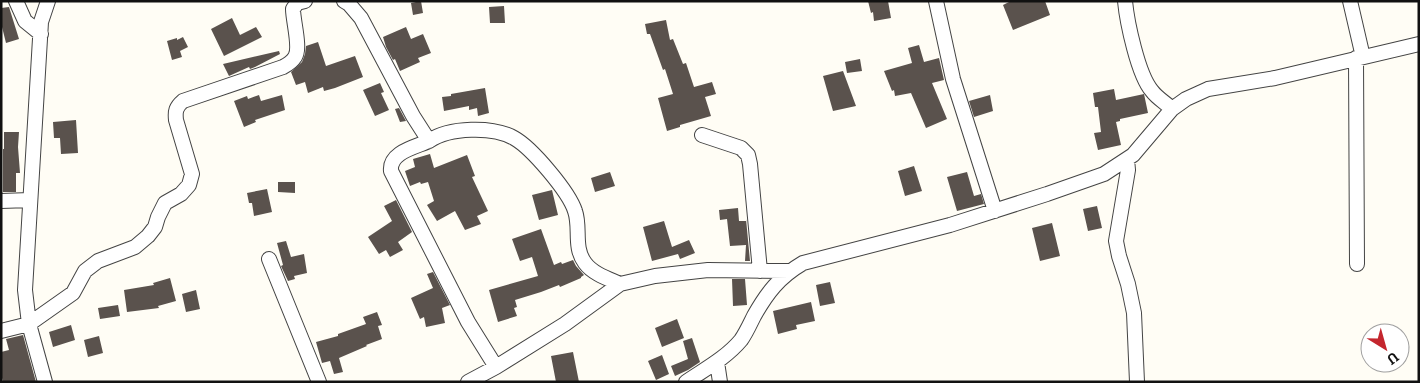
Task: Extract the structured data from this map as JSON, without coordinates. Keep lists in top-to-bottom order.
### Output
{
  "north": "bottom right"
}
